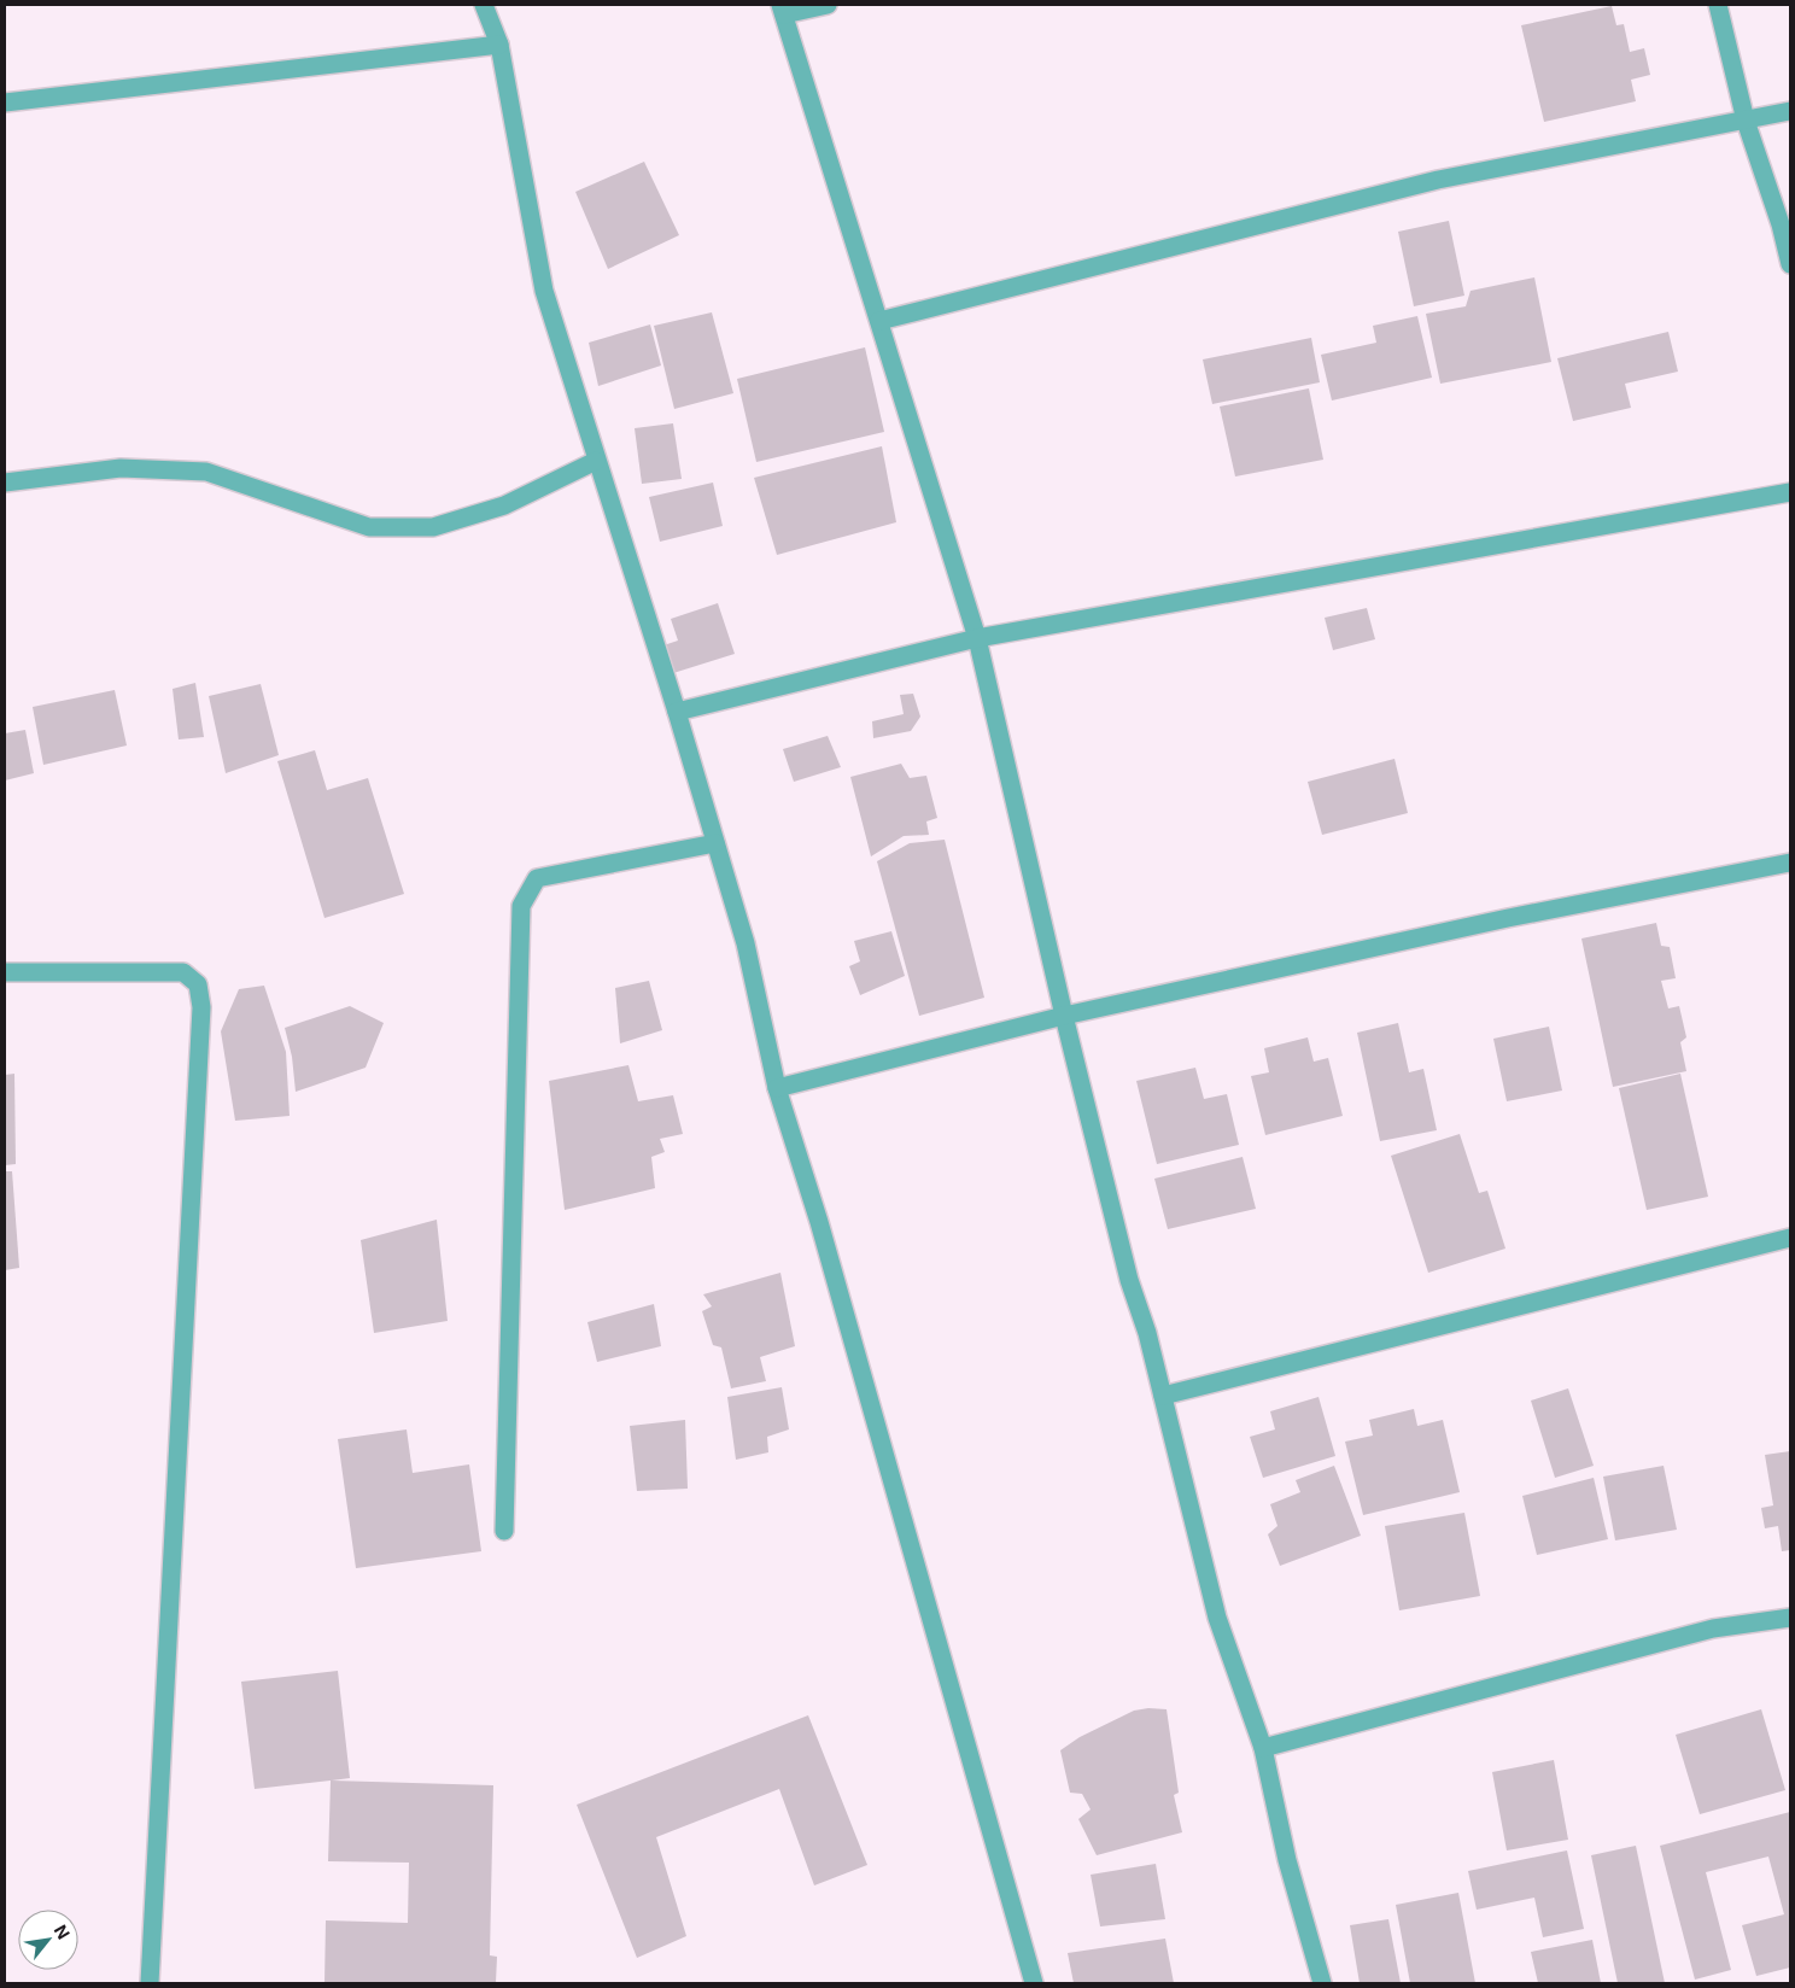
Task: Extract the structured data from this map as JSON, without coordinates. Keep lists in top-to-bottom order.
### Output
{
  "north": "top right"
}
